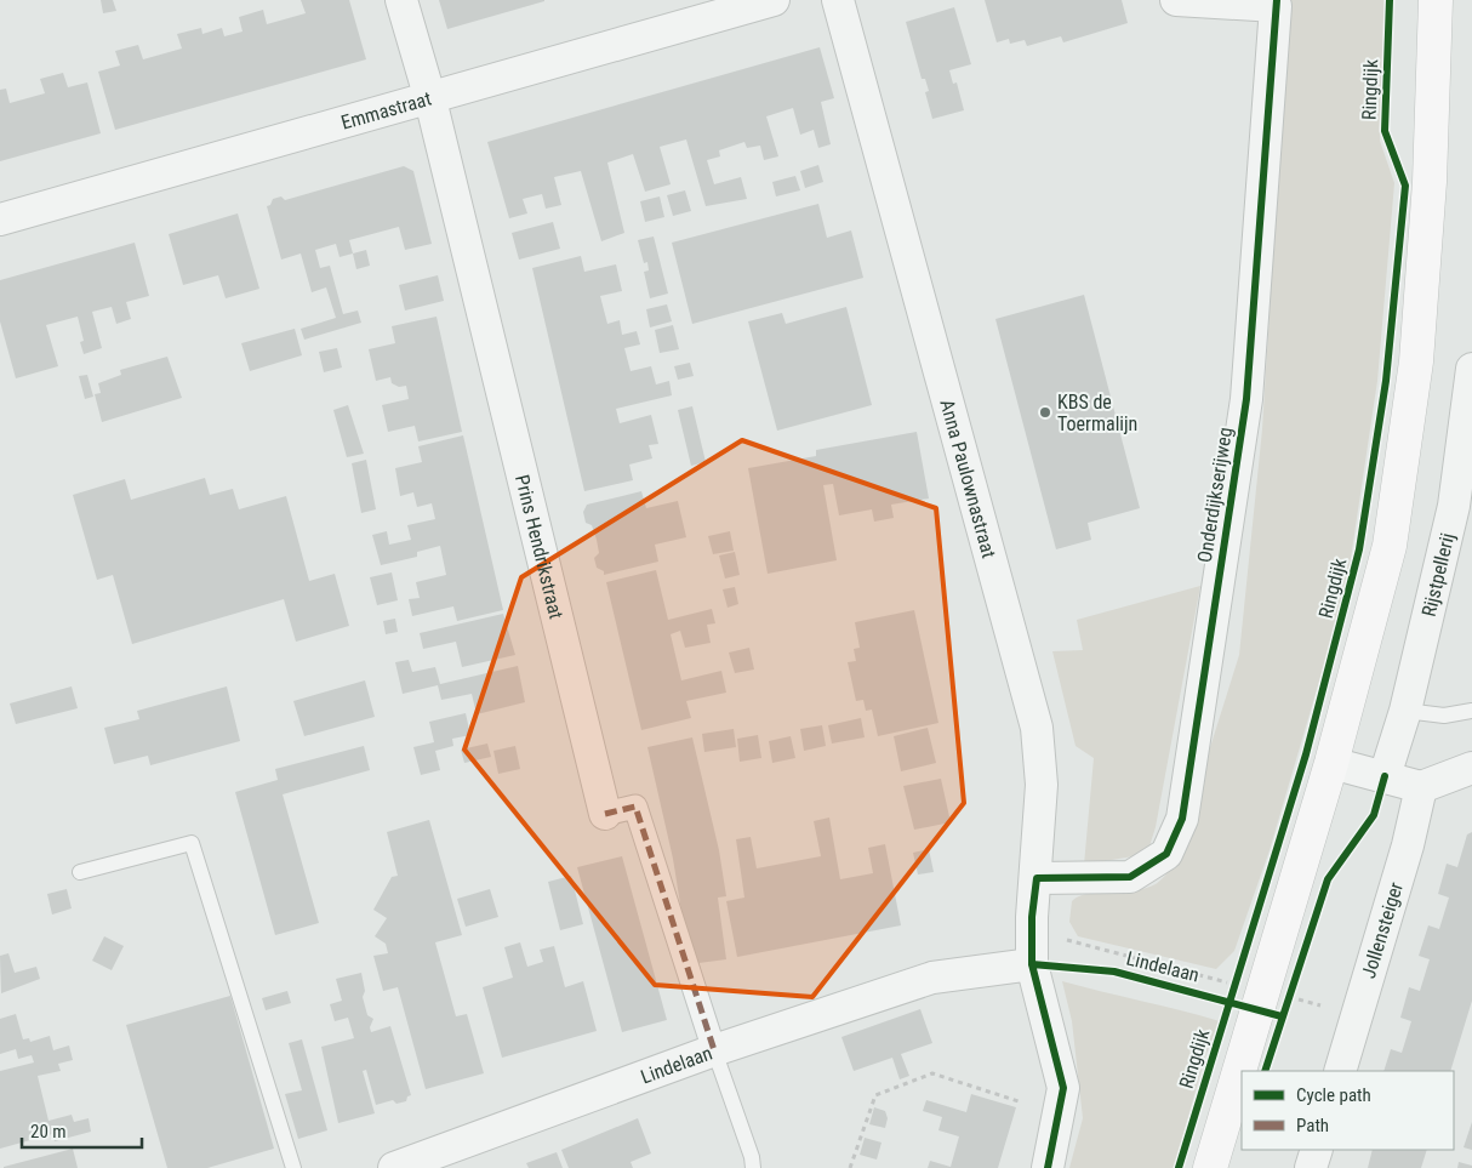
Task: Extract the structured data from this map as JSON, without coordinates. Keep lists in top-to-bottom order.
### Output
{
  "streets": {
    "street": [
      "Emmastraat",
      "Anna Paulownastraat",
      "Onderdijkserijweg",
      "Prins Hendrikstraat",
      "Rijstpellerij",
      "Jollensteiger",
      "Lindelaan"
    ],
    "cycle path": ["Ringdijk"]
  },
  "crossings": [
    ["Emmastraat", "Prins Hendrikstraat"],
    ["Anna Paulownastraat", "Onderdijkserijweg"],
    ["Anna Paulownastraat", "Lindelaan"],
    ["Prins Hendrikstraat", "Lindelaan"]
  ],
  "places": ["KBS de Toermalijn"],
  "legend": ["Cycle path", "Path"],
  "scale_bar": "20 m"
}
